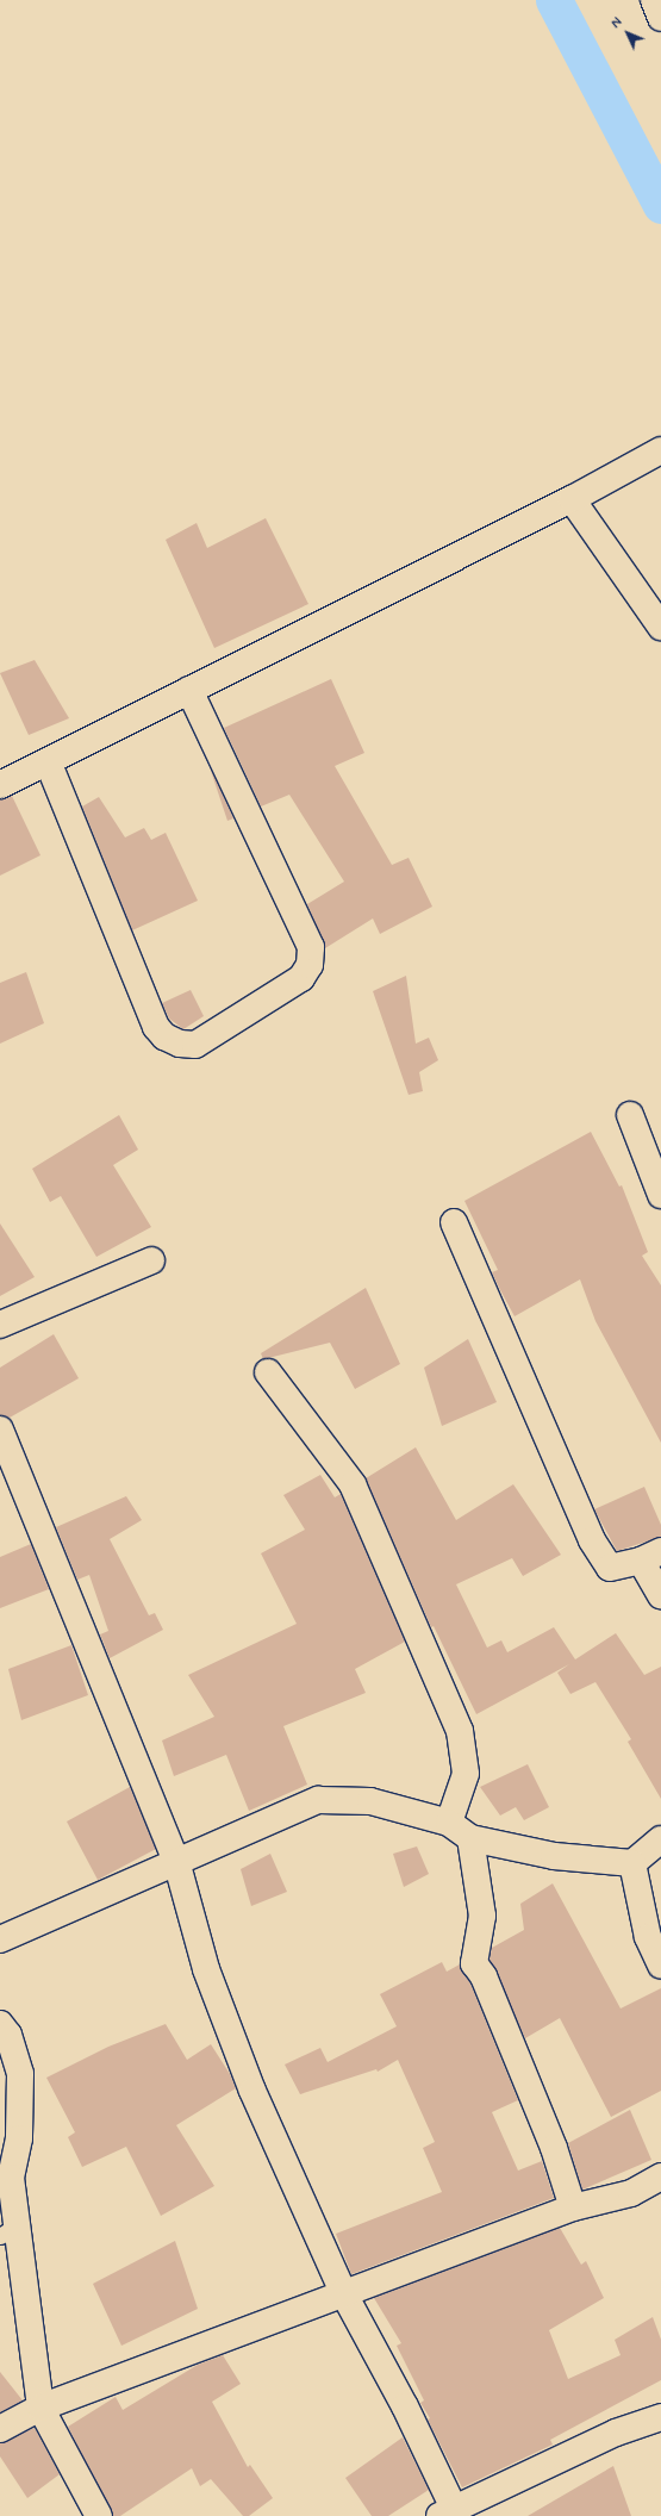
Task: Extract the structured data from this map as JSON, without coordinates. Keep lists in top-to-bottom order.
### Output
{
  "north": "top left"
}
